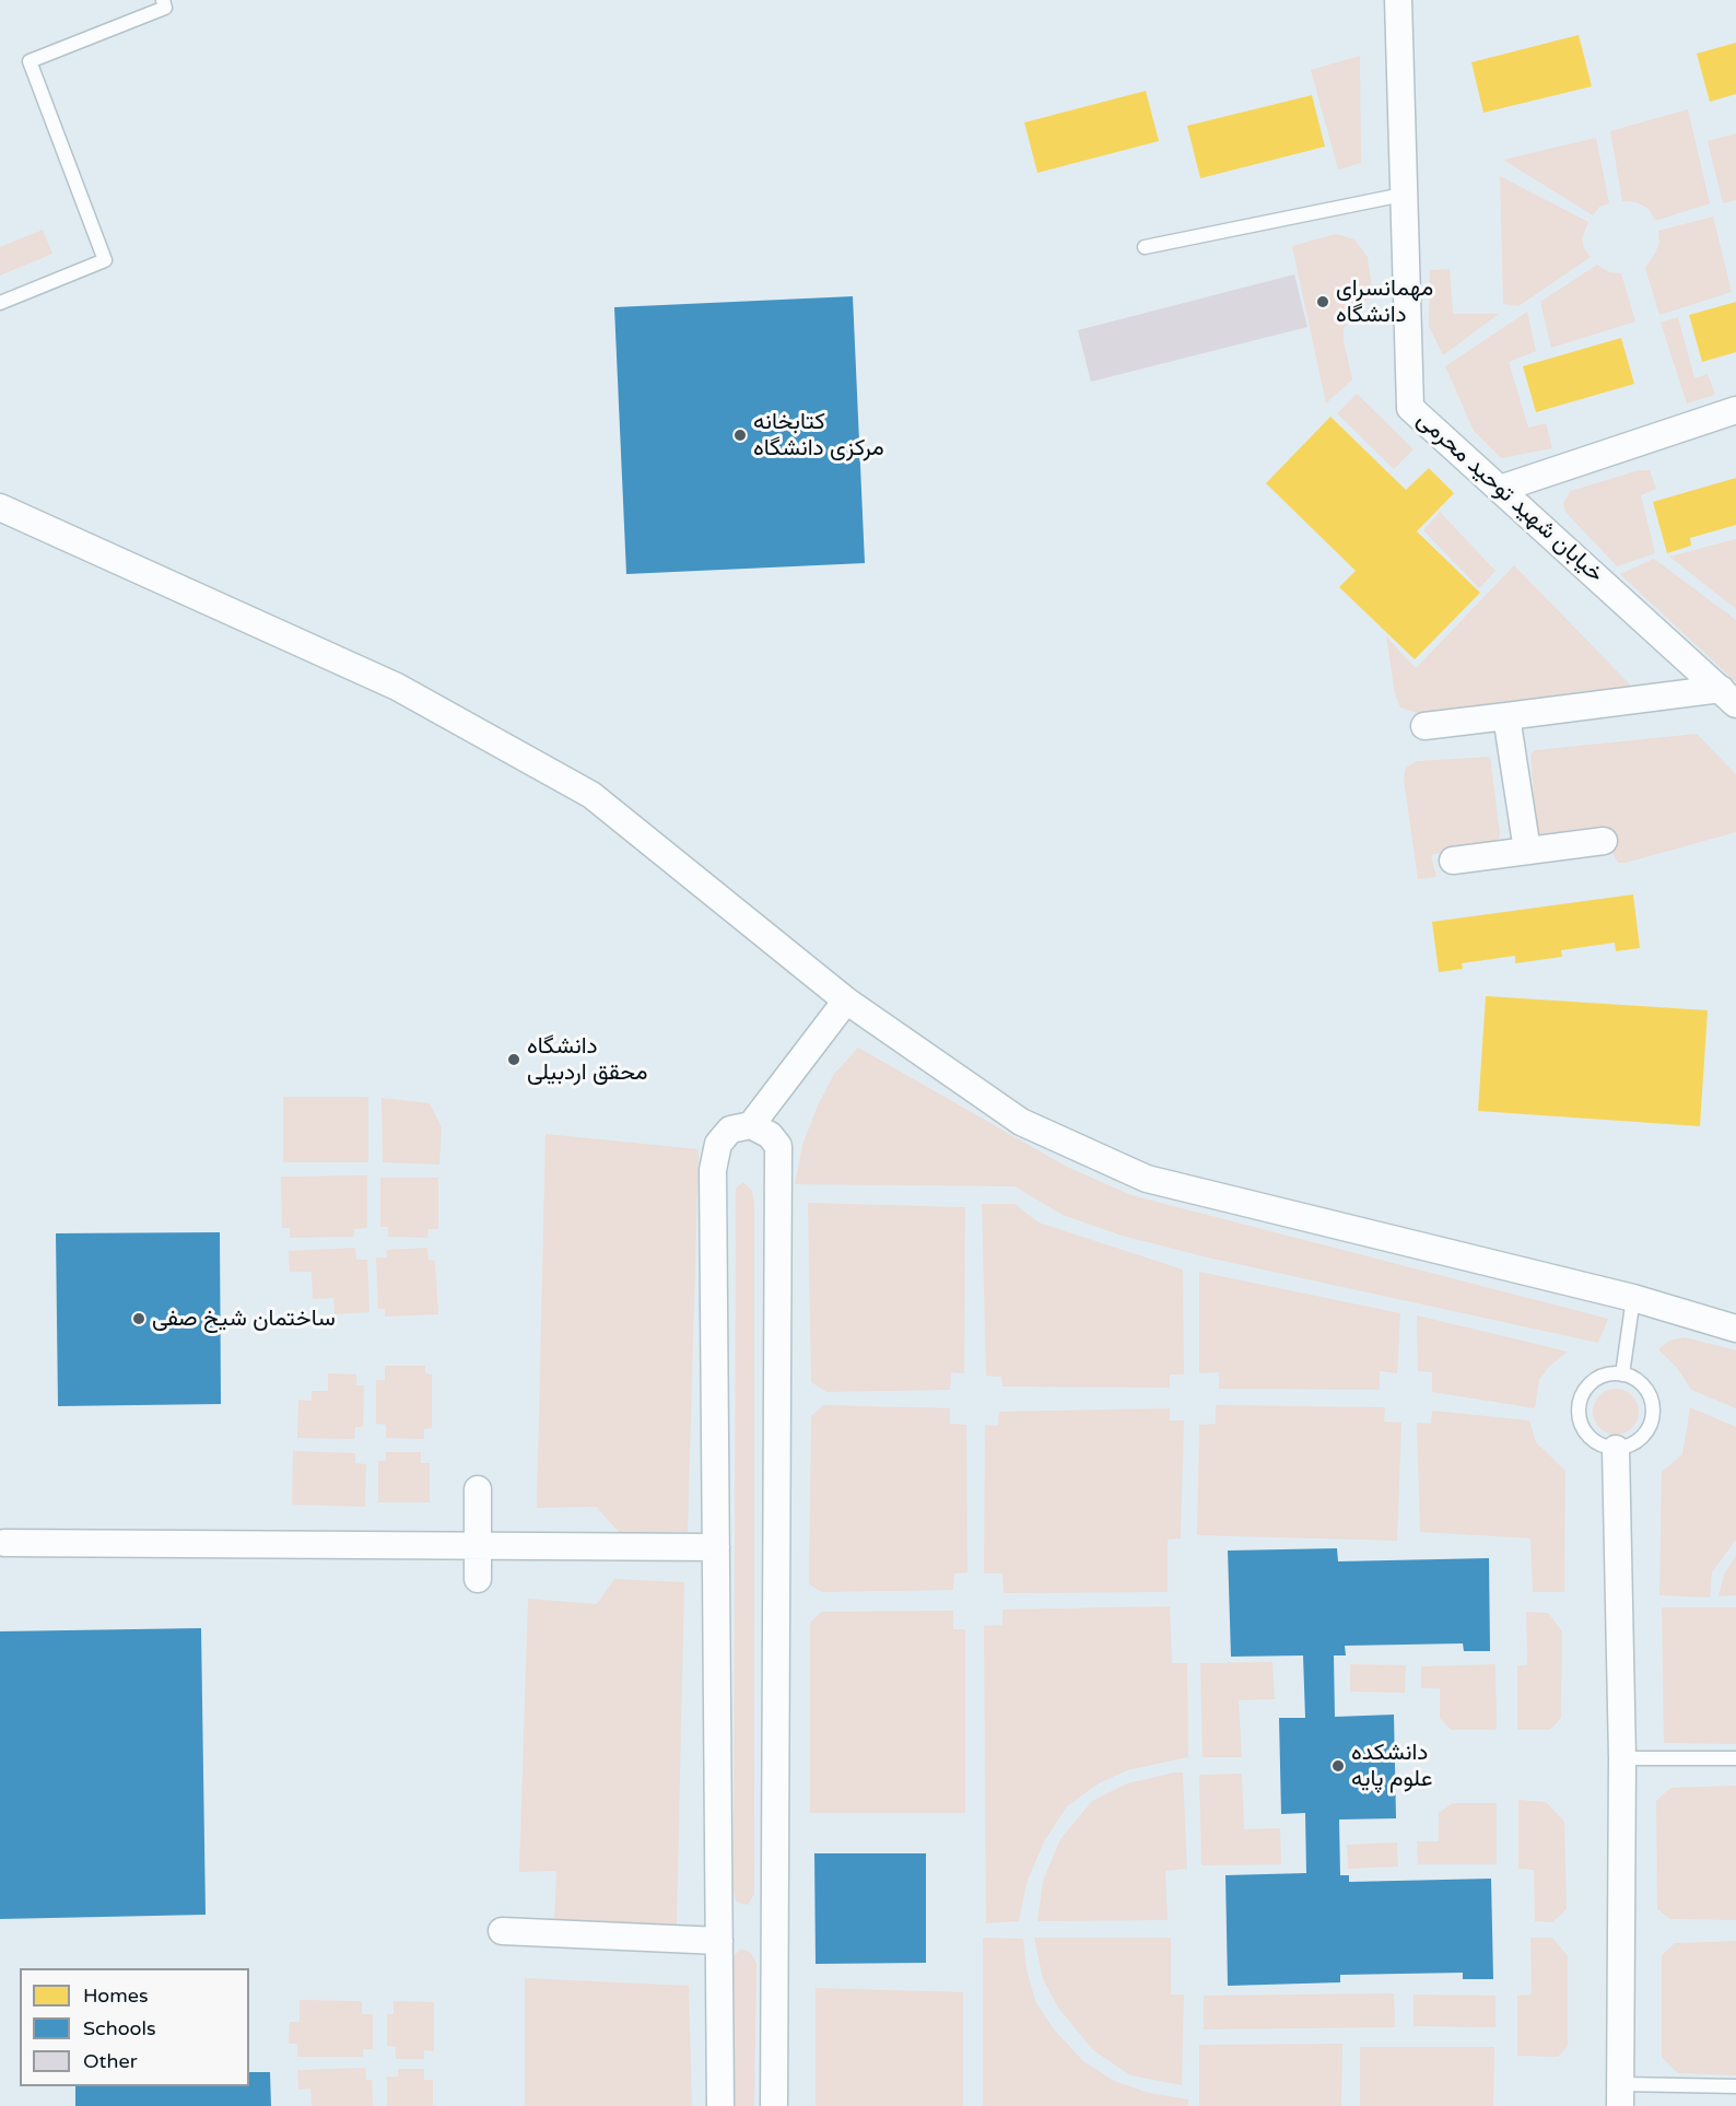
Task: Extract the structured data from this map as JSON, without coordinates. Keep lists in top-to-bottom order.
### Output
{
  "streets": {
    "street": ["خیابان شهید توحید محرمی"]
  },
  "places": [
    "مهمانسرای دانشگاه",
    "کتابخانه مرکزی دانشگاه",
    "دانشگاه محقق اردبیلی",
    "ساختمان شیخ صفی",
    "دانشکده علوم پایه"
  ],
  "legend": ["Homes", "Schools", "Other"]
}
